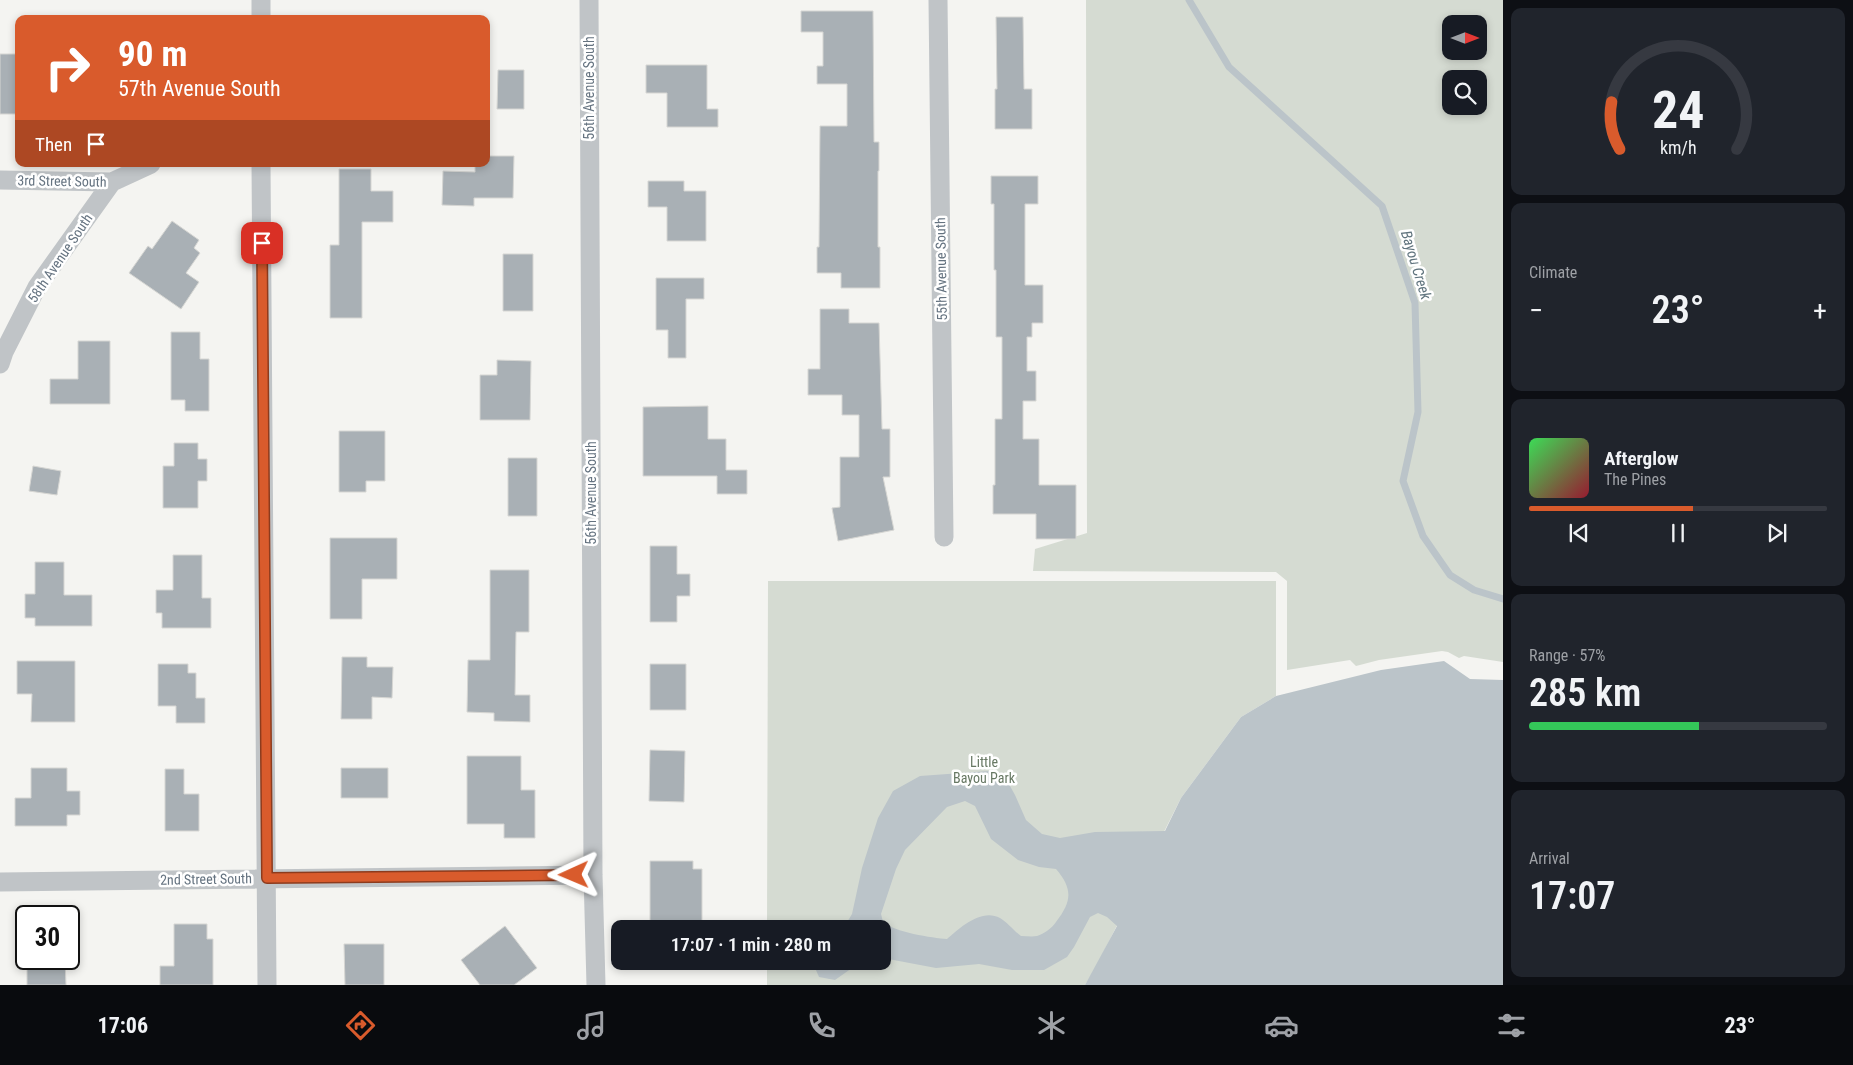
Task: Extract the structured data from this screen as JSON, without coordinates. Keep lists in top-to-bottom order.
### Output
{
  "streets": {
    "street": [
      "56th Avenue South",
      "3rd Street South",
      "58th Avenue South",
      "55th Avenue South",
      "2nd Street South"
    ]
  },
  "crossings": [
    ["56th Avenue South", "2nd Street South"],
    ["3rd Street South", "58th Avenue South"]
  ],
  "water": ["Bayou Creek"],
  "parks": ["Little Bayou Park"],
  "north": "right",
  "page": {
    "turn": ["90 m", "57th Avenue South"],
    "then": "Then",
    "tile": [
      "Climate",
      ["Range · 57%", "285 km"],
      ["Arrival", "17:07"]
    ],
    "heat": ["−", "23°", "+"],
    "song": ["Afterglow", "The Pines"],
    "limit": "30",
    "trip": "17:07 · 1 min · 280 m",
    "tabs": ["17:06", "23°"],
    "gauge": ["24", "km/h"]
  }
}
